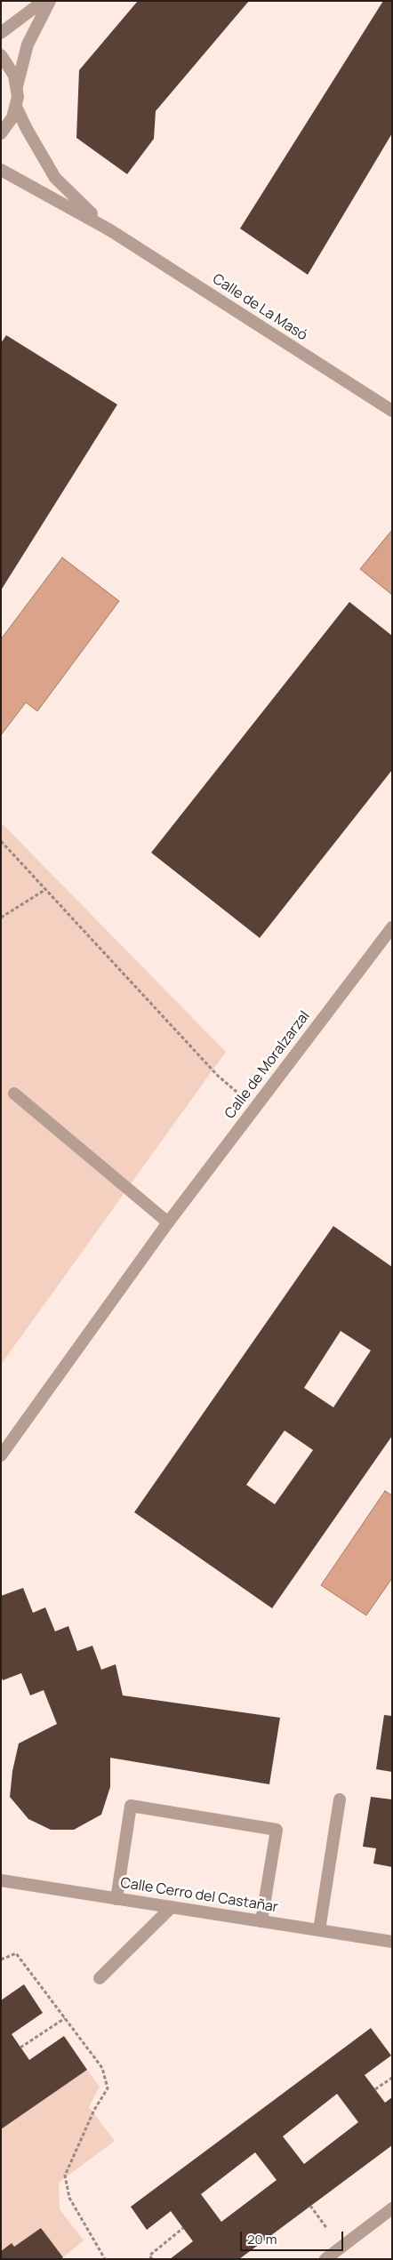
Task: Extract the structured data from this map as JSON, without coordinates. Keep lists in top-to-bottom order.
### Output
{
  "streets": {
    "street": ["Calle de La Masó", "Calle de Moralzarzal", "Calle Cerro del Castañar"]
  },
  "scale_bar": "20 m"
}
